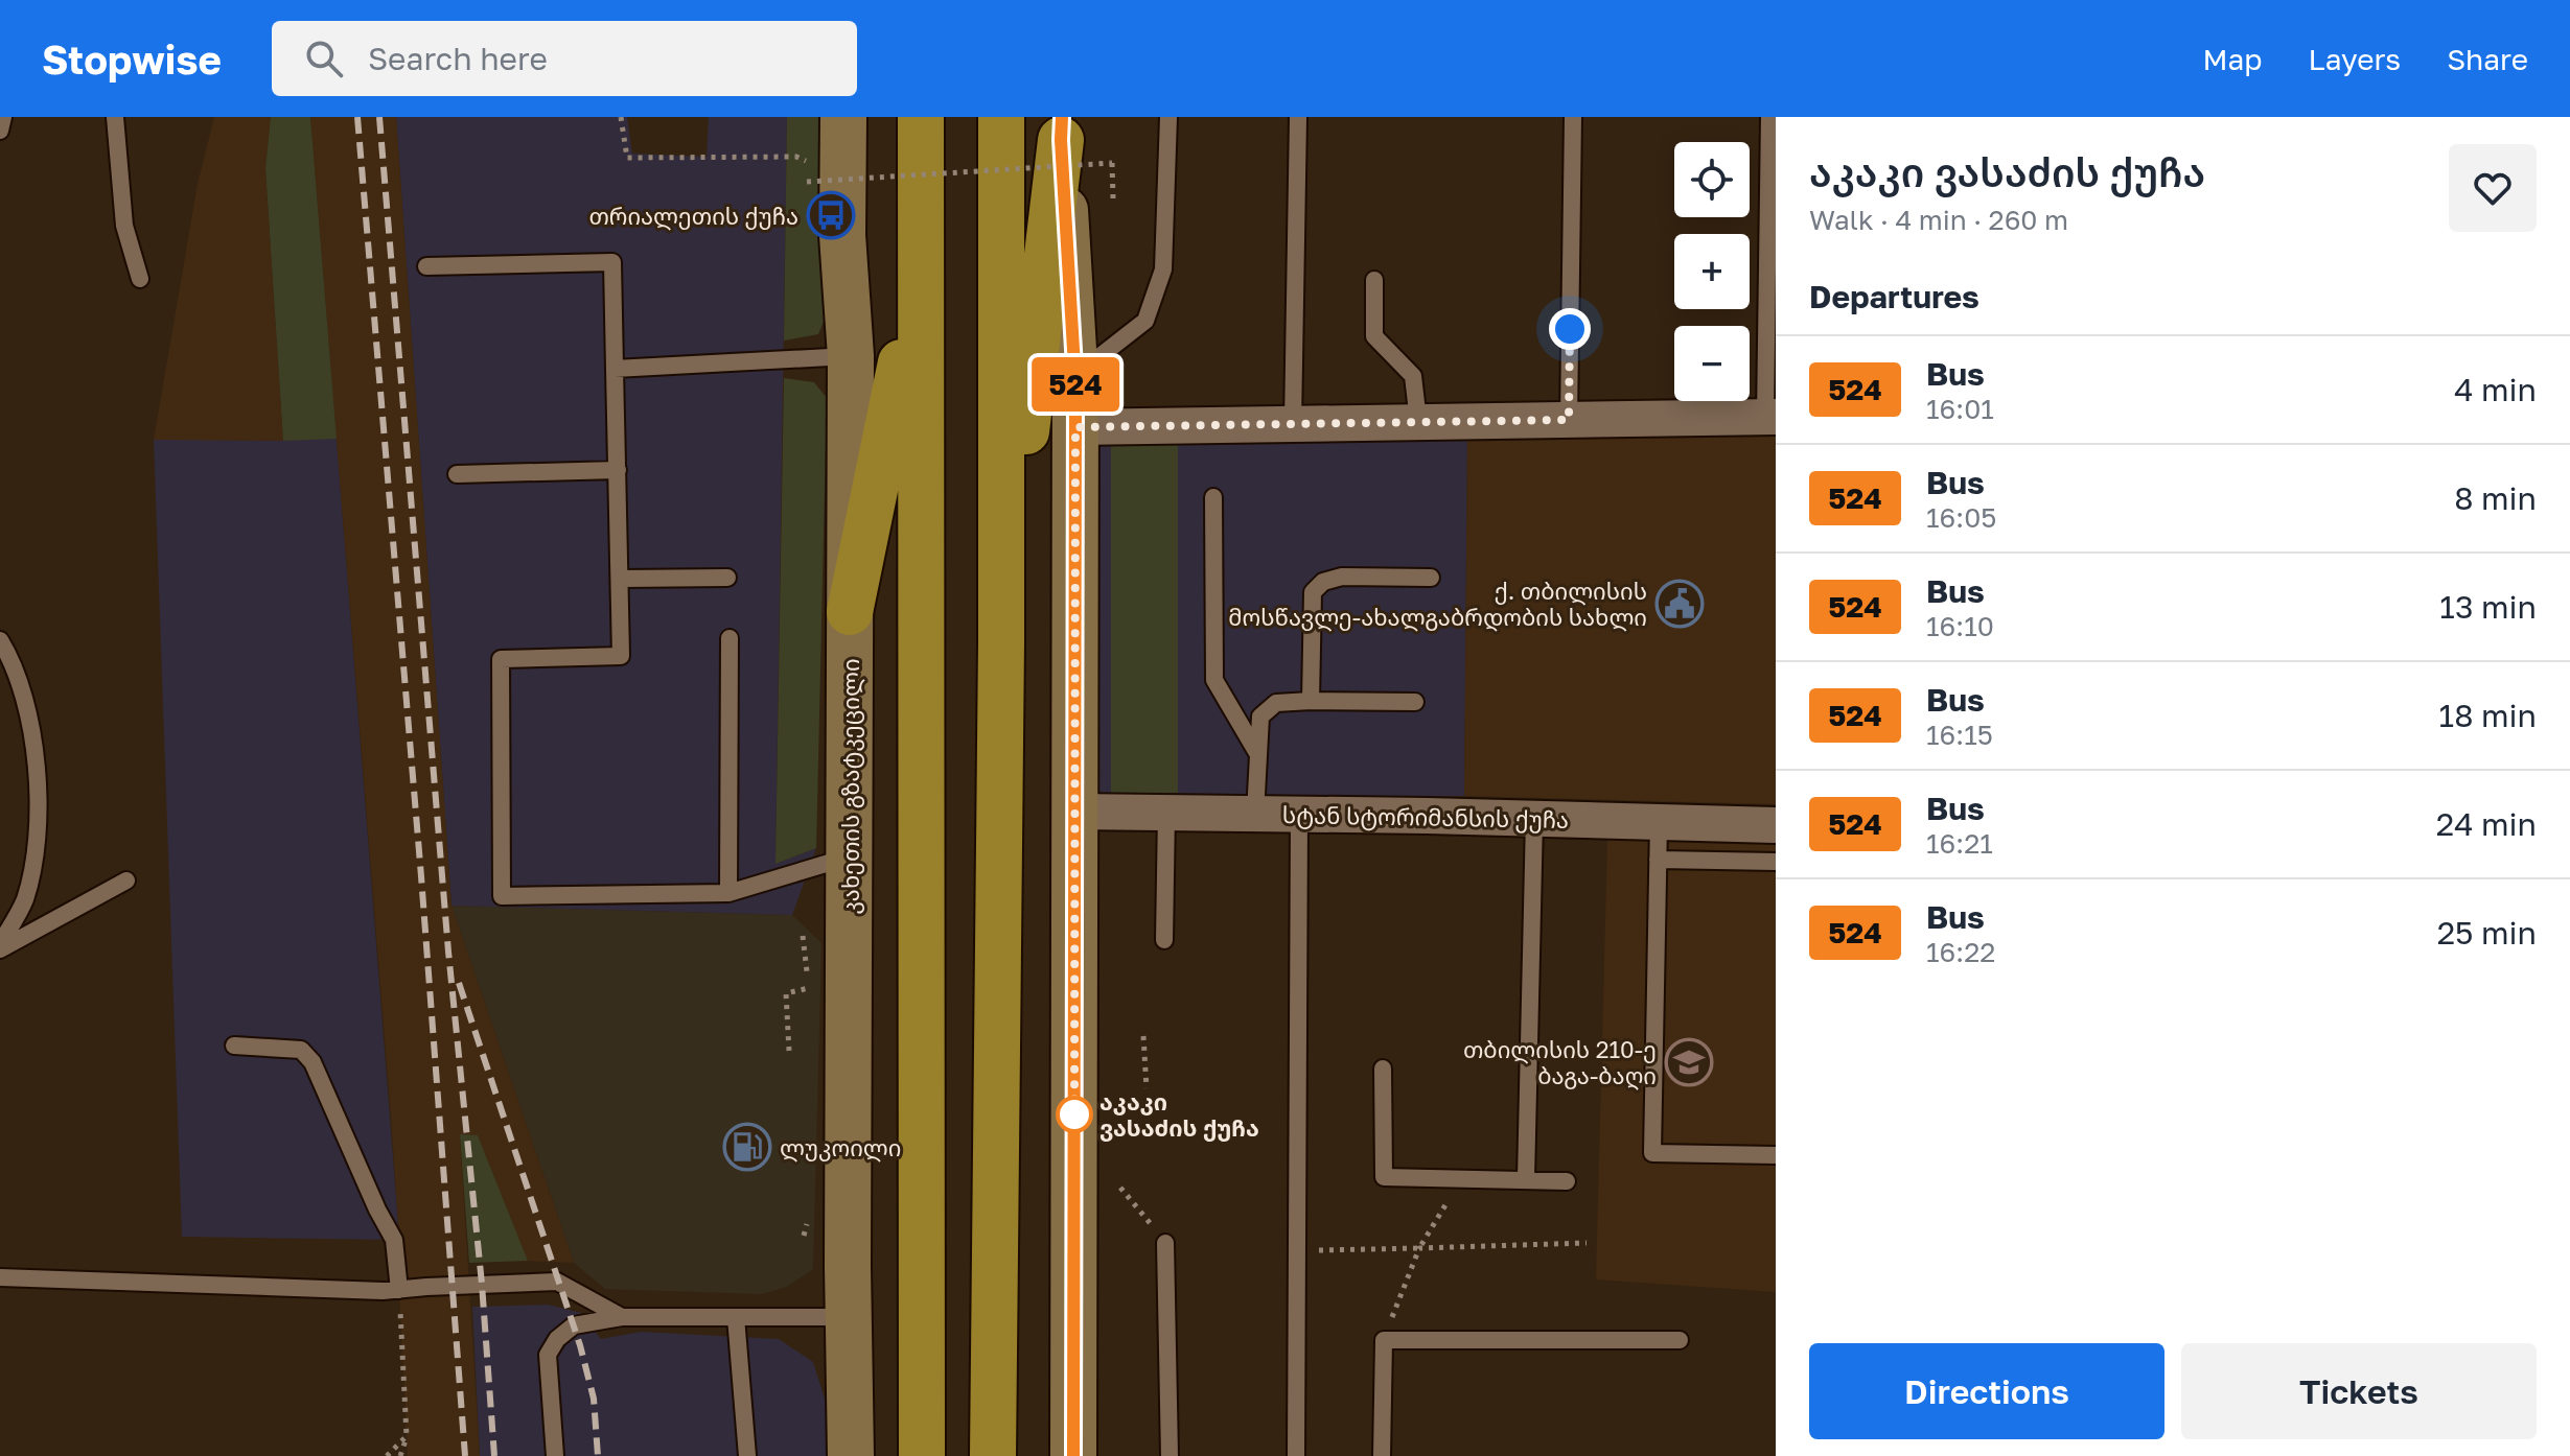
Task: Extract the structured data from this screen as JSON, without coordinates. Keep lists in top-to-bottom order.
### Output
{
  "streets": {
    "street": ["კახეთის გზატკეცილი", "სტან სტორიმანსის ქუჩა"]
  },
  "places": {
    "bus stop": ["თრიალეთის ქუჩა"],
    "public building": ["ქ. თბილისის მოსწავლე-ახალგაბრდობის სახლი"],
    "school or university": ["თბილისის 210-ე ბაგა-ბაღი"],
    "other": ["აკაკი ვასაძის ქუჩა"],
    "fuel station": ["ლუკოილი"]
  },
  "lines": ["bus line 524"],
  "page": {
    "header": "Stopwise",
    "search": "Search here",
    "nav": ["Map", "Layers", "Share"],
    "on_map": "524",
    "heading": [
      ["აკაკი ვასაძის ქუჩა", "Walk · 4 min · 260 m"],
      "Departures"
    ],
    "map_buttons": ["+", "−"],
    "list": [
      {
        "mark": "524",
        "name": "Bus",
        "note": "16:01",
        "value": "4 min"
      },
      {
        "mark": "524",
        "name": "Bus",
        "note": "16:05",
        "value": "8 min"
      },
      {
        "mark": "524",
        "name": "Bus",
        "note": "16:10",
        "value": "13 min"
      },
      {
        "mark": "524",
        "name": "Bus",
        "note": "16:15",
        "value": "18 min"
      },
      {
        "mark": "524",
        "name": "Bus",
        "note": "16:21",
        "value": "24 min"
      },
      {
        "mark": "524",
        "name": "Bus",
        "note": "16:22",
        "value": "25 min"
      }
    ],
    "buttons": ["Directions", "Tickets"]
  }
}
